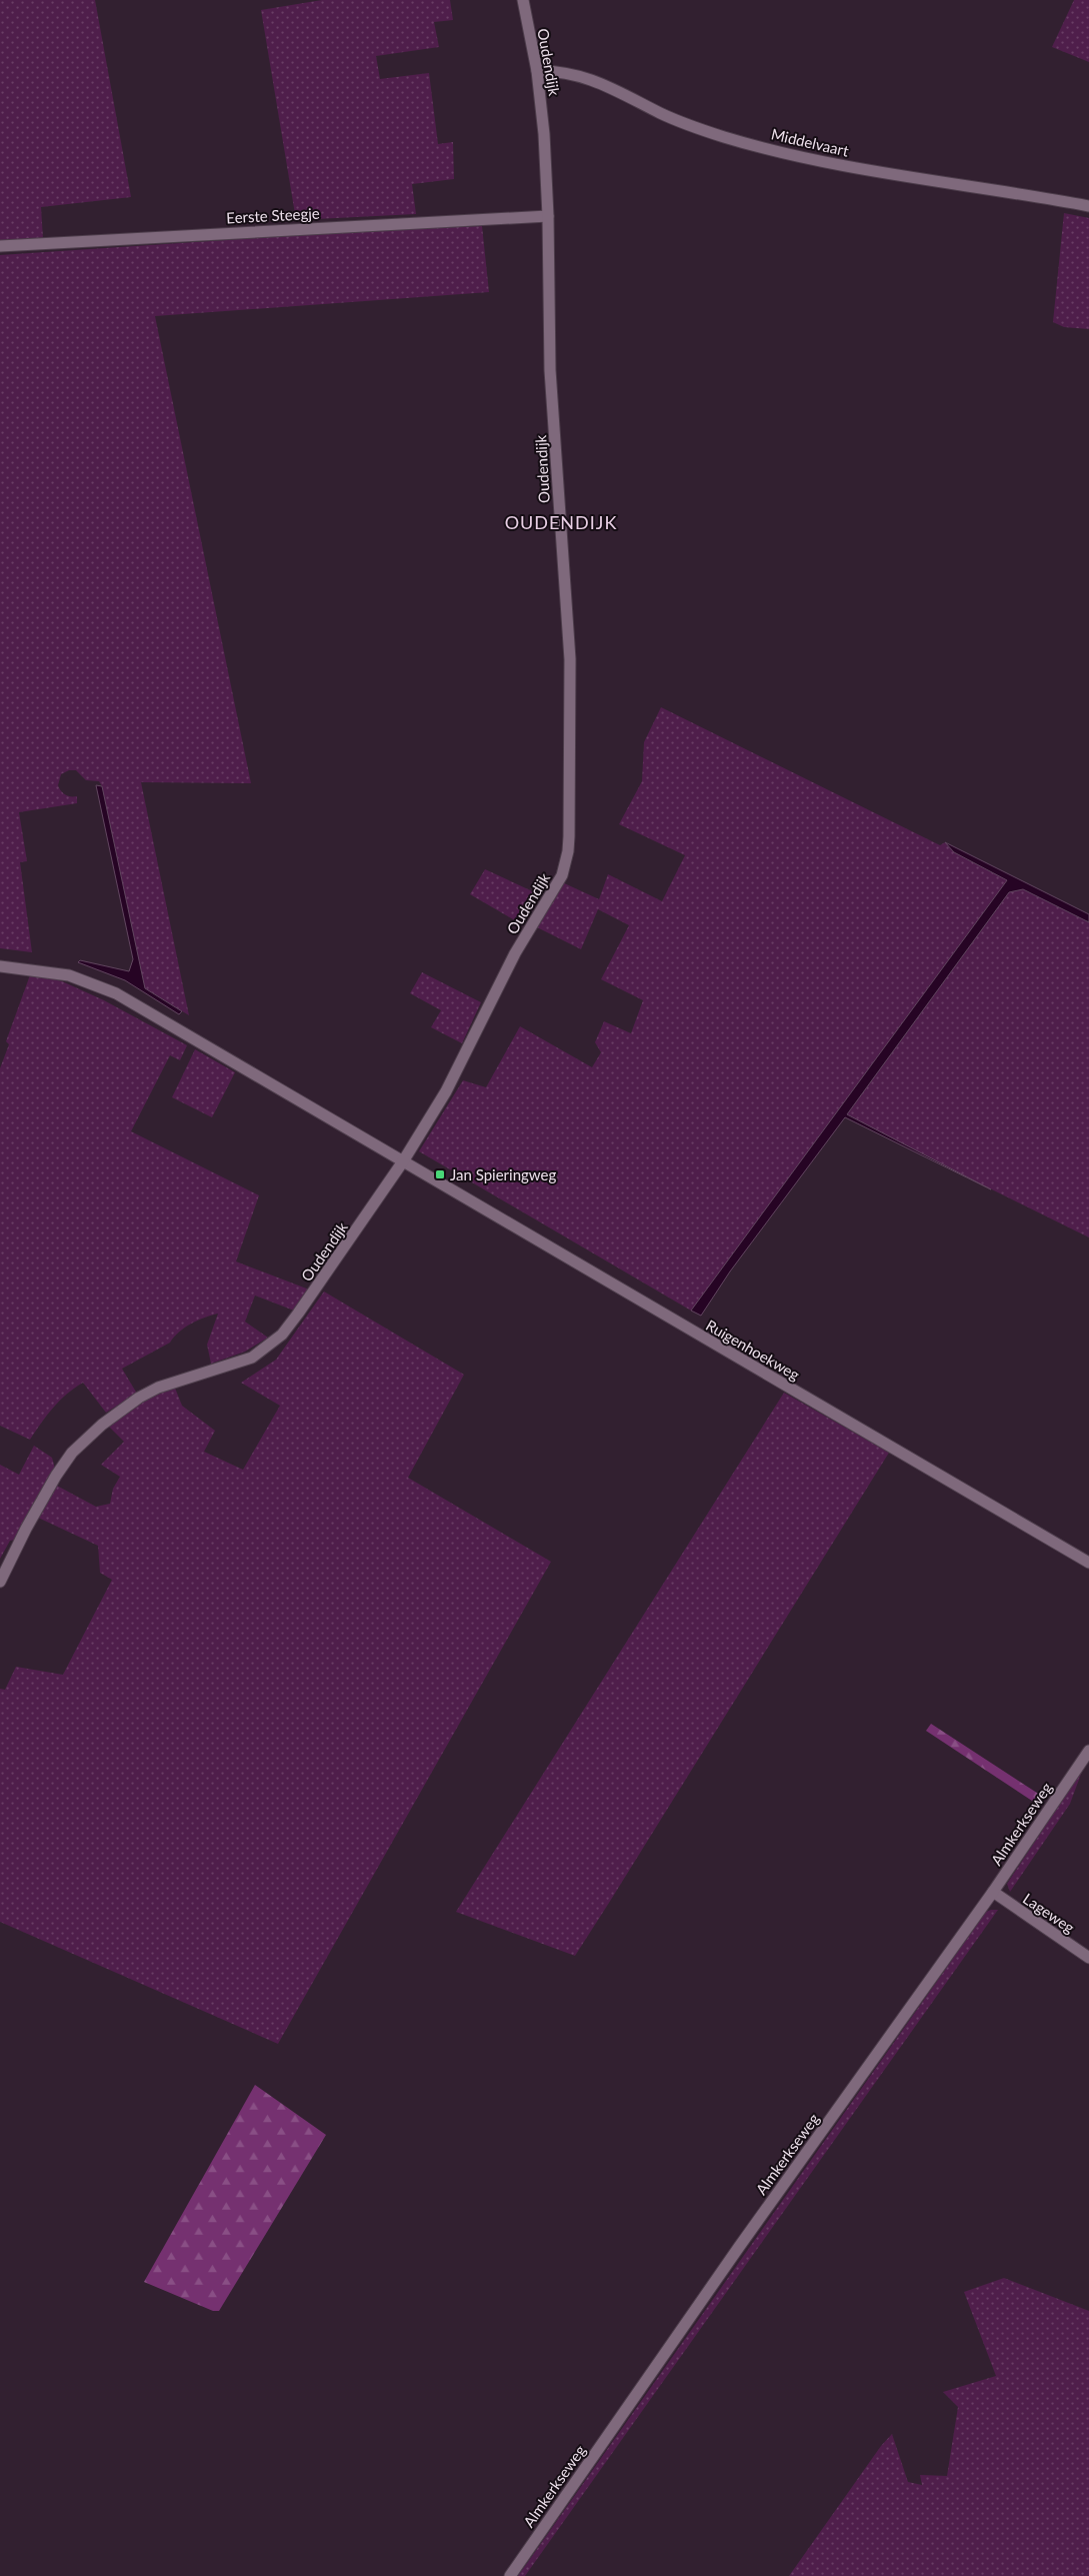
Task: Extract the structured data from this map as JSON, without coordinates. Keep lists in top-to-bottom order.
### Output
{
  "streets": {
    "street": [
      "Oudendijk",
      "Middelvaart",
      "Eerste Steegje",
      "Ruigenhoekweg",
      "Almkerkseweg",
      "Lageweg"
    ]
  },
  "crossings": [
    ["Oudendijk", "Middelvaart"],
    ["Oudendijk", "Eerste Steegje"],
    ["Oudendijk", "Ruigenhoekweg"],
    ["Almkerkseweg", "Lageweg"]
  ],
  "districts": ["OUDENDIJK"],
  "places": {
    "transit": ["Jan Spieringweg"]
  }
}
